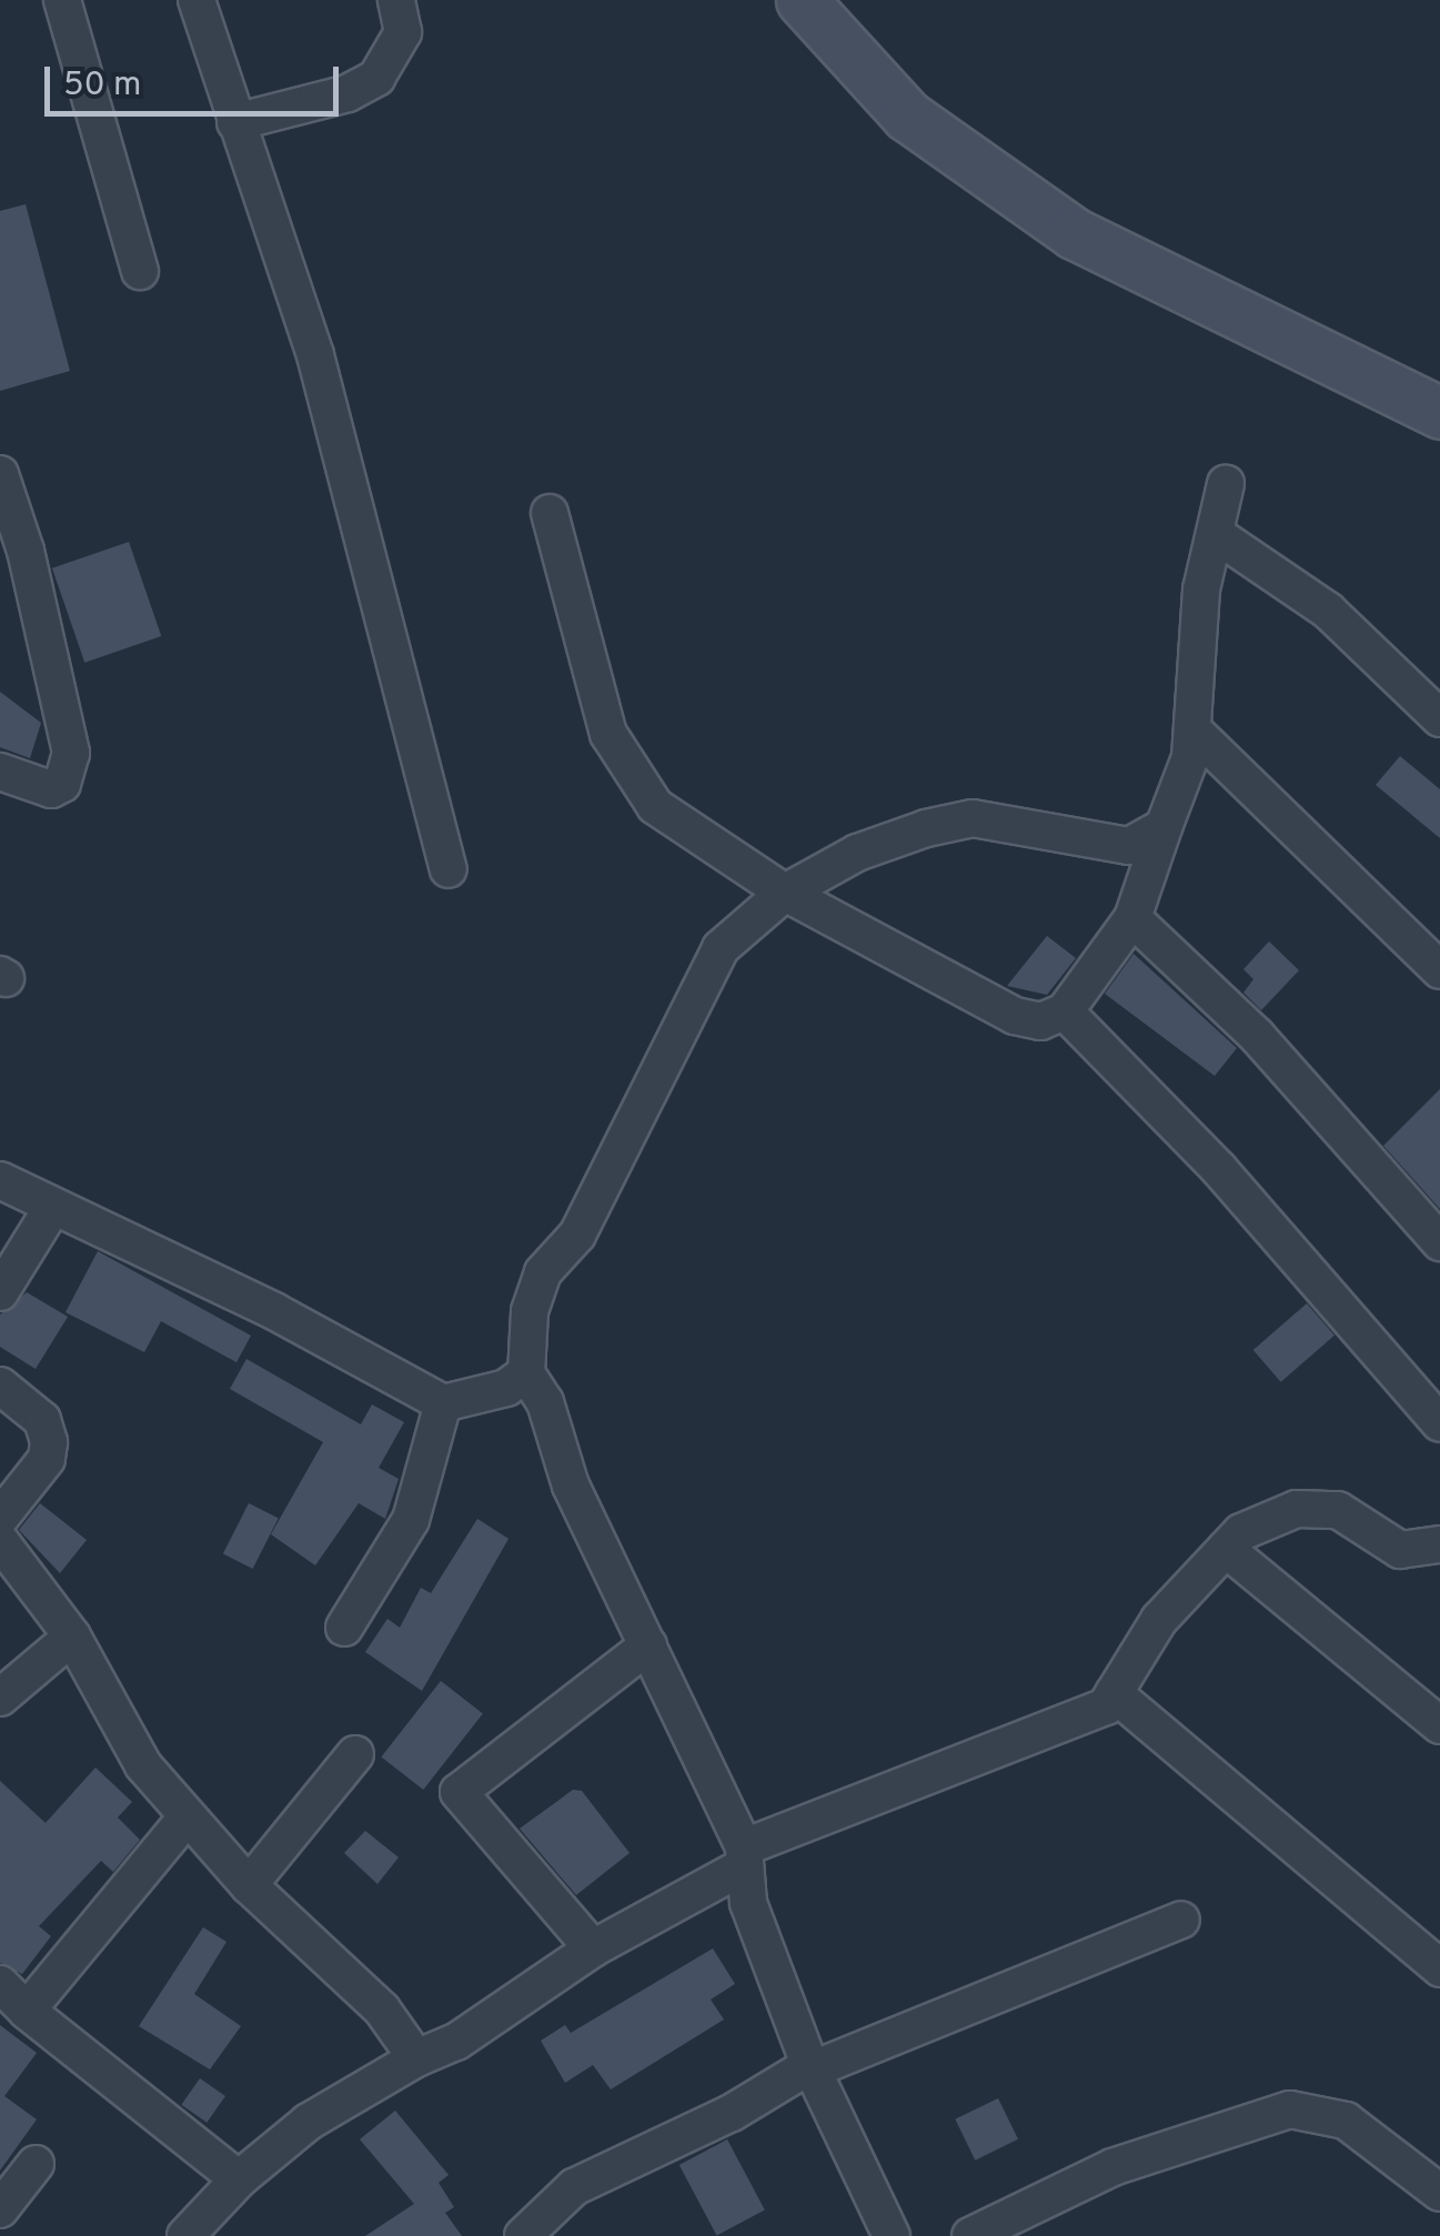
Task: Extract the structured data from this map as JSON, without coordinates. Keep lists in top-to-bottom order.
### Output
{
  "scale_bar": "50 m"
}
